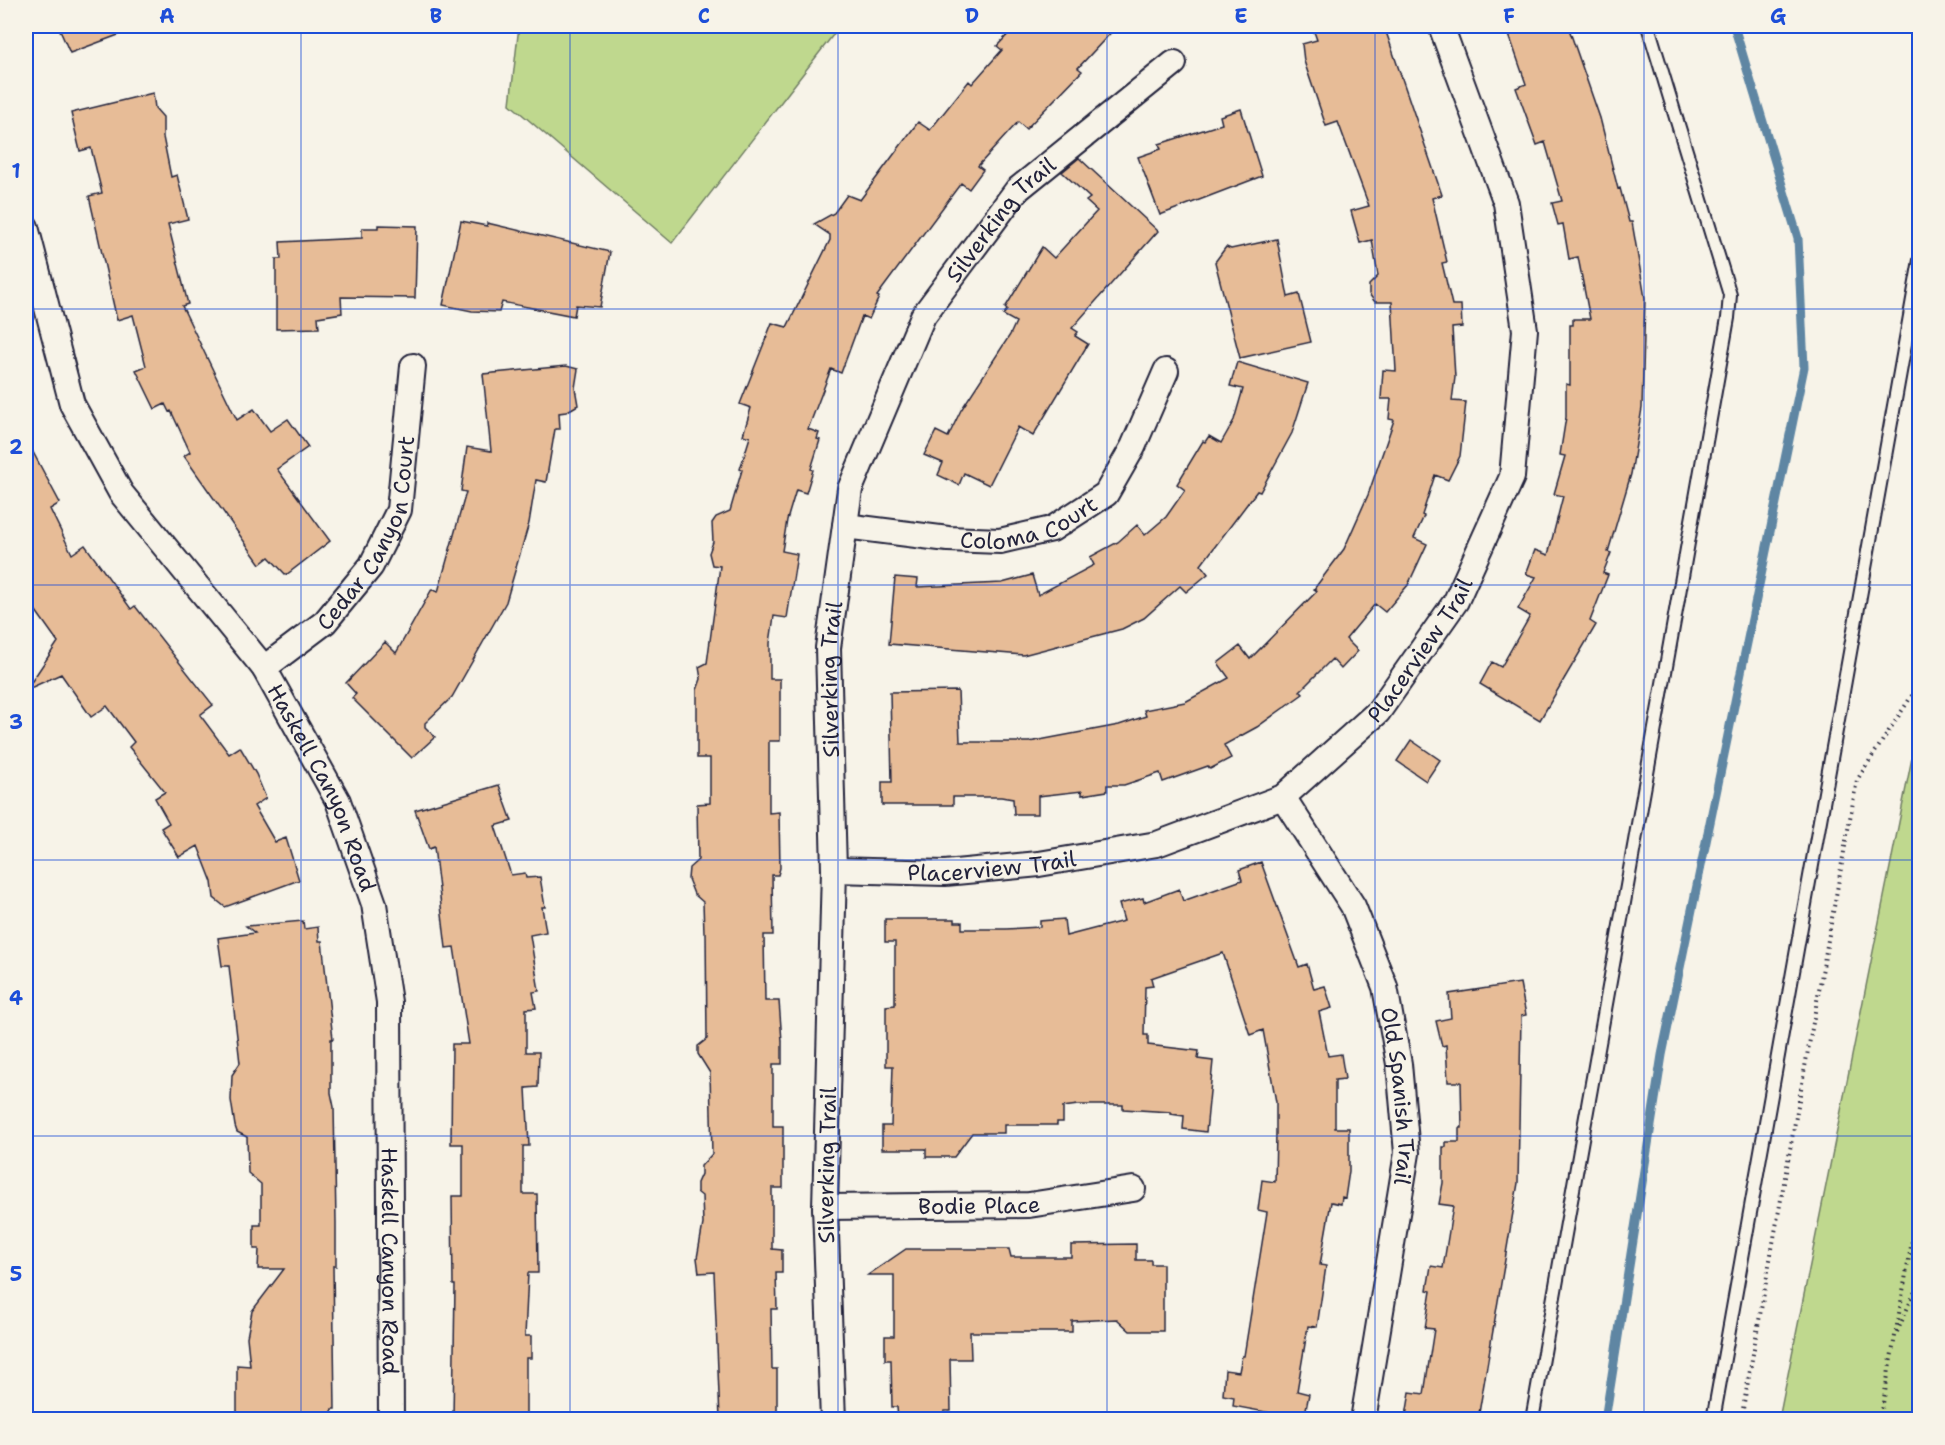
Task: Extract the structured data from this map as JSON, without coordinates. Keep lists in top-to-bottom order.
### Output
{
  "streets": {
    "street": [
      "Silverking Trail",
      "Coloma Court",
      "Cedar Canyon Court",
      "Placerview Trail",
      "Haskell Canyon Road",
      "Old Spanish Trail",
      "Bodie Place"
    ]
  },
  "crossings": [
    ["Silverking Trail", "Coloma Court"],
    ["Silverking Trail", "Placerview Trail"],
    ["Silverking Trail", "Bodie Place"],
    ["Cedar Canyon Court", "Haskell Canyon Road"],
    ["Placerview Trail", "Old Spanish Trail"]
  ],
  "grid": {
    "columns": [
      "A",
      "B",
      "C",
      "D",
      "E",
      "F",
      "G"
    ],
    "rows": [
      "1",
      "2",
      "3",
      "4",
      "5"
    ]
  }
}
